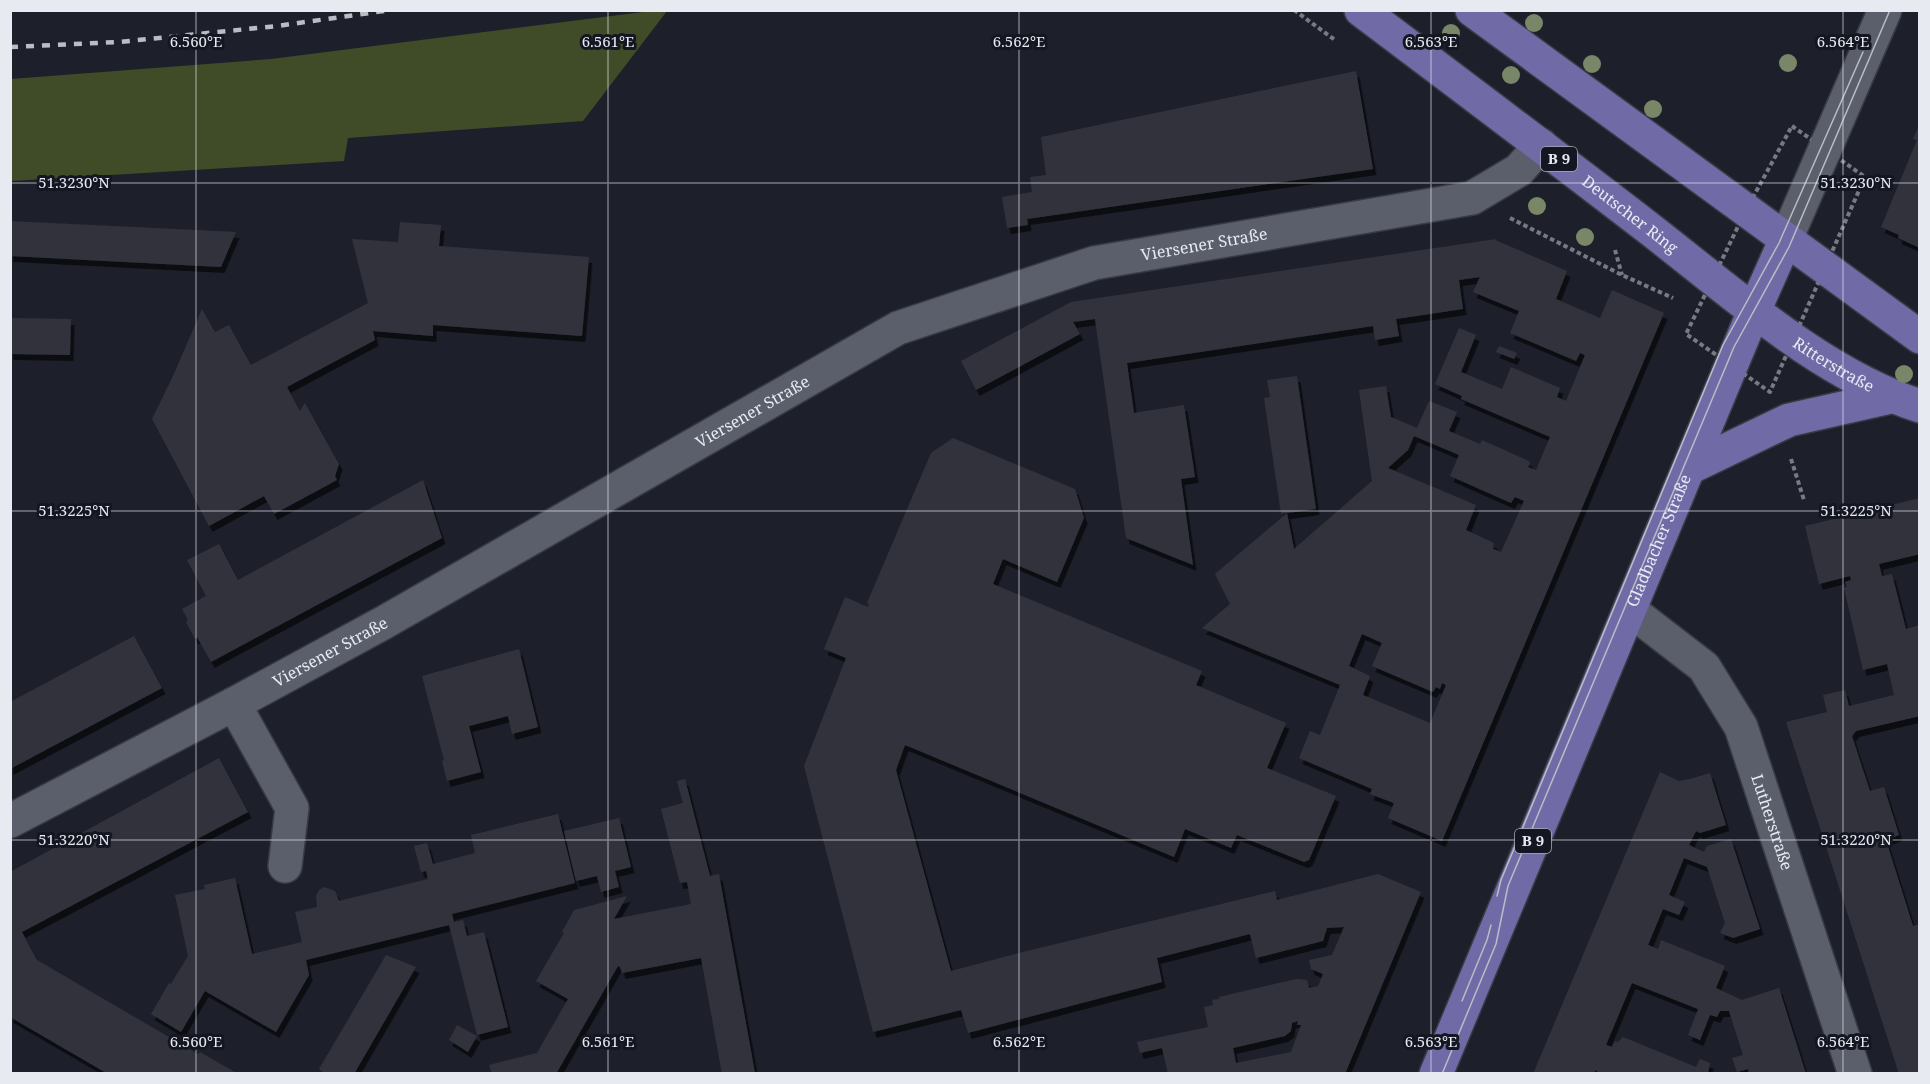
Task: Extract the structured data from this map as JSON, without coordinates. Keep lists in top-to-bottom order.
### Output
{
  "streets": {
    "main road": [
      "B 9",
      "Deutscher Ring",
      "Ritterstraße",
      "Gladbacher Straße"
    ],
    "street": ["Viersener Straße", "Lutherstraße"]
  },
  "crossings": [
    ["Deutscher Ring", "Viersener Straße"],
    ["Deutscher Ring", "Ritterstraße"],
    ["Deutscher Ring", "Gladbacher Straße"],
    ["Ritterstraße", "Gladbacher Straße"],
    ["Gladbacher Straße", "Lutherstraße"]
  ],
  "coordinates": [
    "6.560°E",
    "6.561°E",
    "6.562°E",
    "6.563°E",
    "6.564°E",
    "51.3230°N",
    "51.3225°N",
    "51.3220°N"
  ]
}
